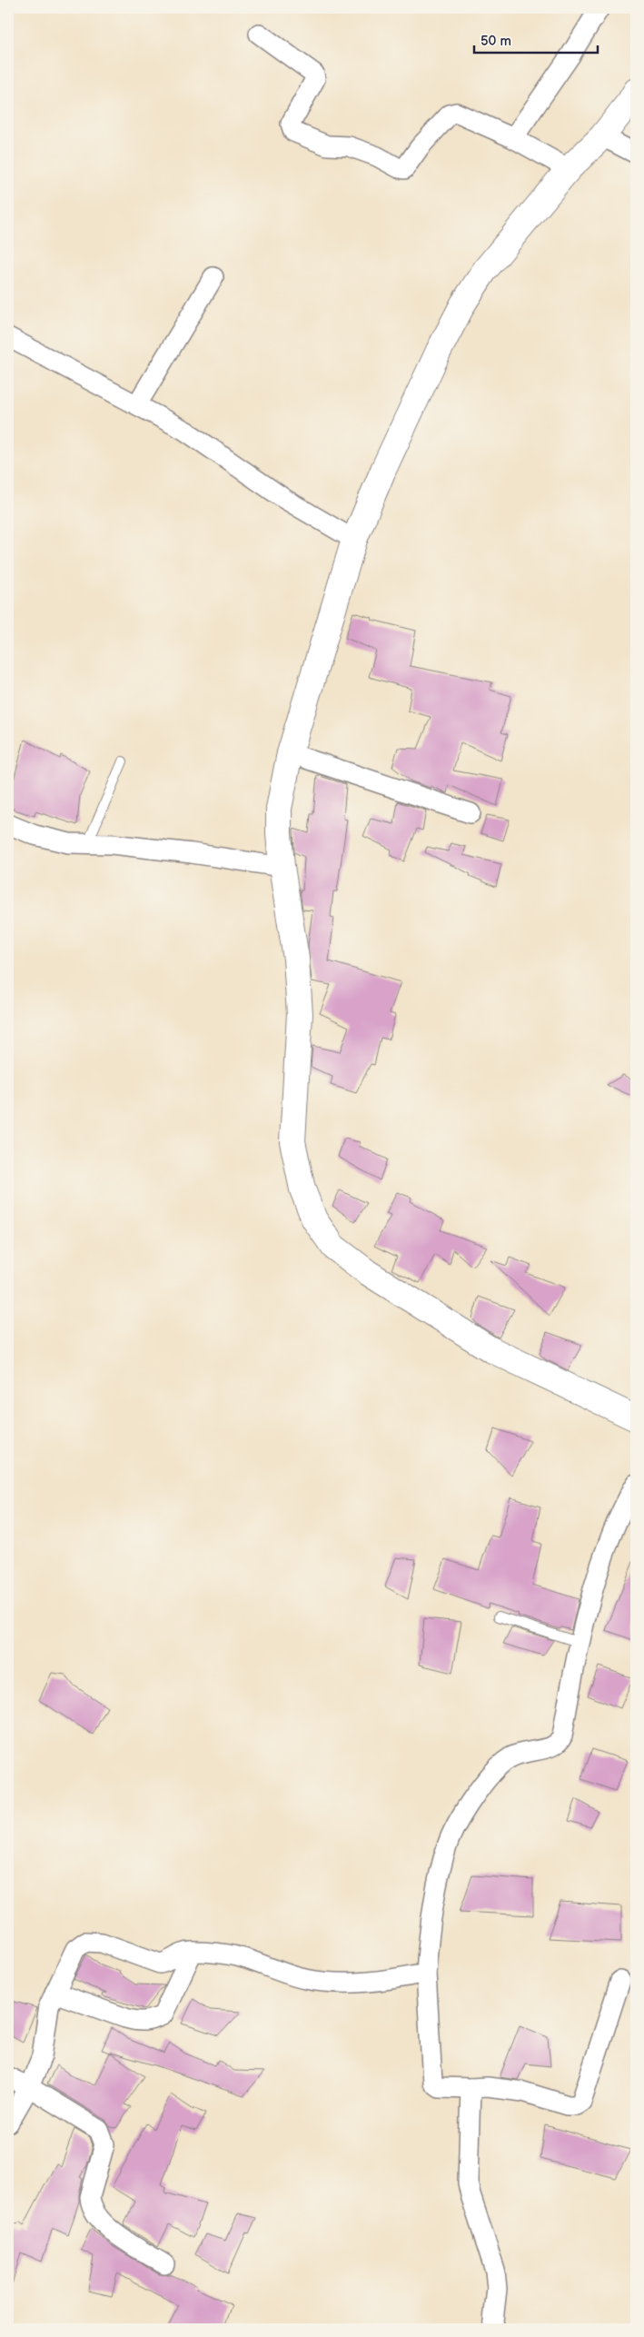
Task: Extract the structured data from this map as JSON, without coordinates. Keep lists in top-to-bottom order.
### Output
{
  "scale_bar": "50 m"
}
